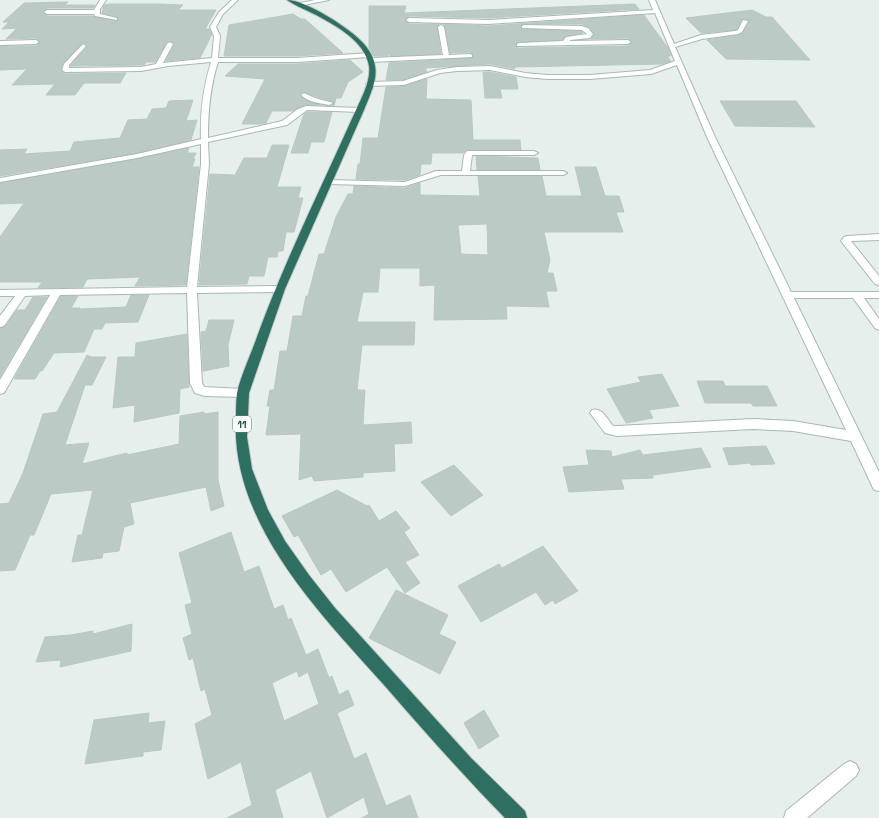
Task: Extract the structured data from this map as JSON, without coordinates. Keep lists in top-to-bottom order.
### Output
{
  "streets": {
    "highway": ["11"]
  }
}
